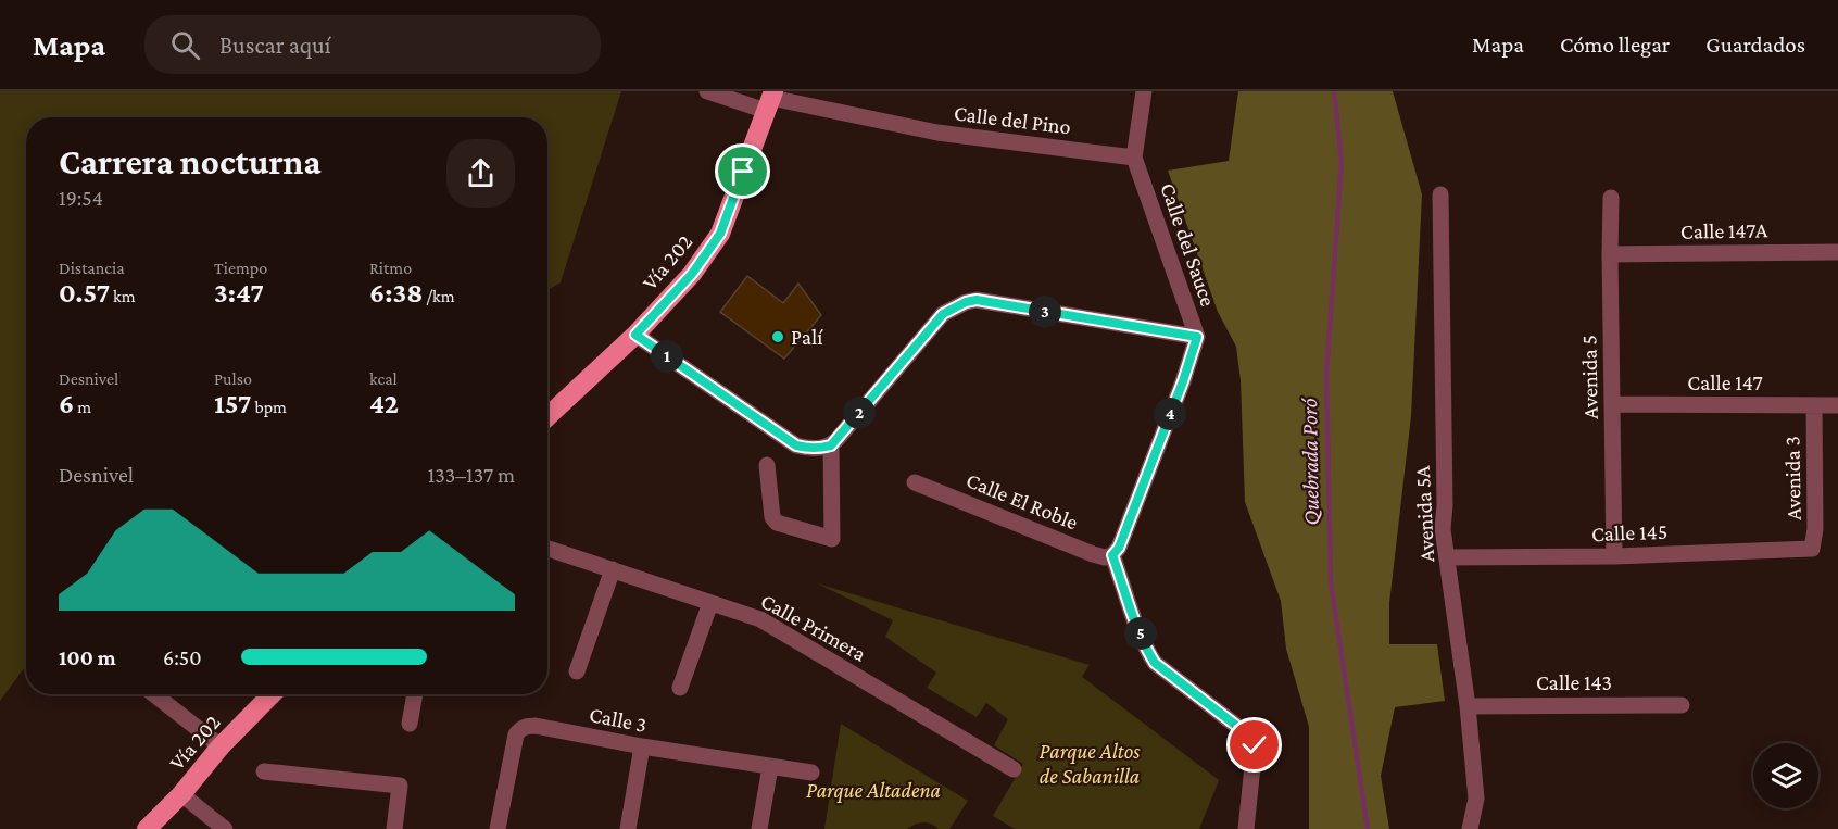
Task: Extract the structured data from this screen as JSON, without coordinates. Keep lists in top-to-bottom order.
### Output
{
  "streets": {
    "main road": ["Vía 202"],
    "street": [
      "Calle del Pino",
      "Calle 147A",
      "Calle del Sauce",
      "Avenida 5",
      "Calle 147",
      "Avenida 3",
      "Calle El Roble",
      "Avenida 5A",
      "Calle 145",
      "Calle Primera",
      "Calle 143",
      "Calle 3"
    ]
  },
  "crossings": [
    ["Calle del Pino", "Calle del Sauce"],
    ["Calle del Pino", "Vía 202"],
    ["Calle 147A", "Avenida 5"],
    ["Calle del Sauce", "Calle El Roble"],
    ["Avenida 5", "Calle 147"],
    ["Avenida 5", "Calle 145"],
    ["Calle 147", "Avenida 3"],
    ["Avenida 3", "Calle 145"],
    ["Avenida 5A", "Calle 145"],
    ["Avenida 5A", "Calle 143"]
  ],
  "water": ["Quebrada Poró"],
  "parks": ["Parque Altos de Sabanilla", "Parque Altadena"],
  "places": ["Palí"],
  "page": {
    "header": "Mapa",
    "search": "Buscar aquí",
    "nav": ["Mapa", "Cómo llegar", "Guardados"],
    "heading": ["Carrera nocturna", "19:54"],
    "stats": [
      ["Distancia", "0.57 km"],
      ["Tiempo", "3:47"],
      ["Ritmo", "6:38 /km"],
      ["Desnivel", "6 m"],
      ["Pulso", "157 bpm"],
      ["kcal", "42"]
    ],
    "pins": [
      "3",
      "1",
      "2",
      "4",
      "5"
    ],
    "chart": ["Desnivel", "133–137 m"],
    "list": [
      {
        "name": "100 m",
        "note": "6:50"
      }
    ]
  }
}
